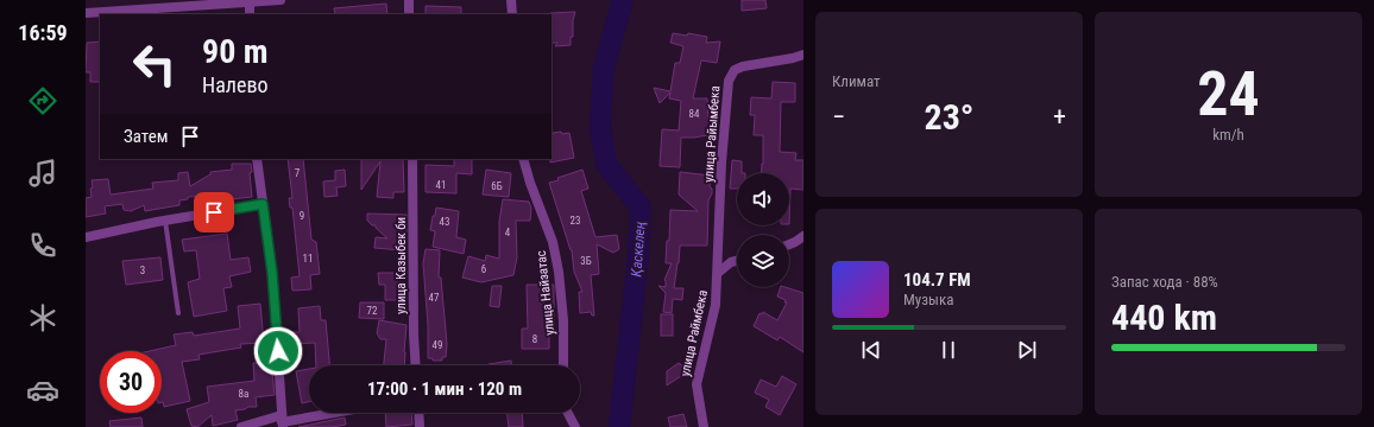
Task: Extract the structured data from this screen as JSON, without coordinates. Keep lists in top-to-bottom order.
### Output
{
  "streets": {
    "street": [
      "улица Райымбека",
      "улица Казыбек би",
      "улица Найзатас",
      "улица Раймбека"
    ]
  },
  "crossings": [
    ["улица Райымбека", "улица Раймбека"]
  ],
  "water": ["Қаскелең"],
  "house_numbers": [
    "84",
    "7",
    "41",
    "6Б",
    "9",
    "23",
    "43",
    "4",
    "11",
    "3Б",
    "6",
    "3",
    "47",
    "72",
    "8",
    "49",
    "8а"
  ],
  "page": {
    "tabs": "16:59",
    "tile": [
      "Климат",
      ["24", "km/h"],
      ["Запас хода · 88%", "440 km"]
    ],
    "turn": ["90 m", "Налево"],
    "heat": ["−", "23°", "+"],
    "then": "Затем",
    "song": ["104.7 FM", "Музыка"],
    "limit": "30",
    "trip": "17:00 · 1 мин · 120 m"
  }
}
